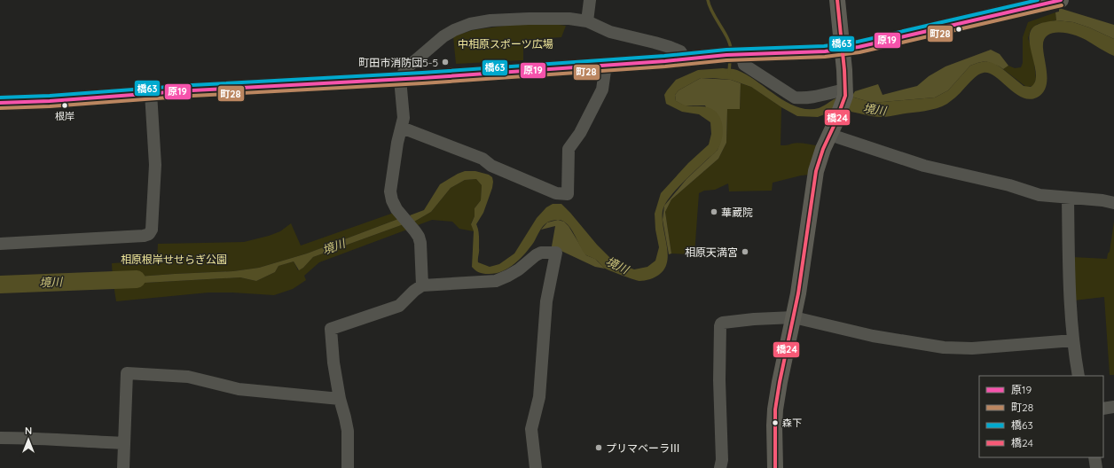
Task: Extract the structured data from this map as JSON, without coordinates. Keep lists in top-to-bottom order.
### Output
{
  "water": ["境川"],
  "parks": ["中相原スポーツ広場", "相原根岸せせらぎ公園"],
  "places": [
    "町田市消防団5-5",
    "根岸",
    "華蔵院",
    "相原天満宮",
    "森下",
    "プリマベーラⅢ"
  ],
  "lines": [
    "transit line 原19",
    "transit line 橋63",
    "transit line 橋24",
    "transit line 町28"
  ],
  "legend": [
    "原19",
    "町28",
    "橋63",
    "橋24"
  ],
  "north": "top"
}
